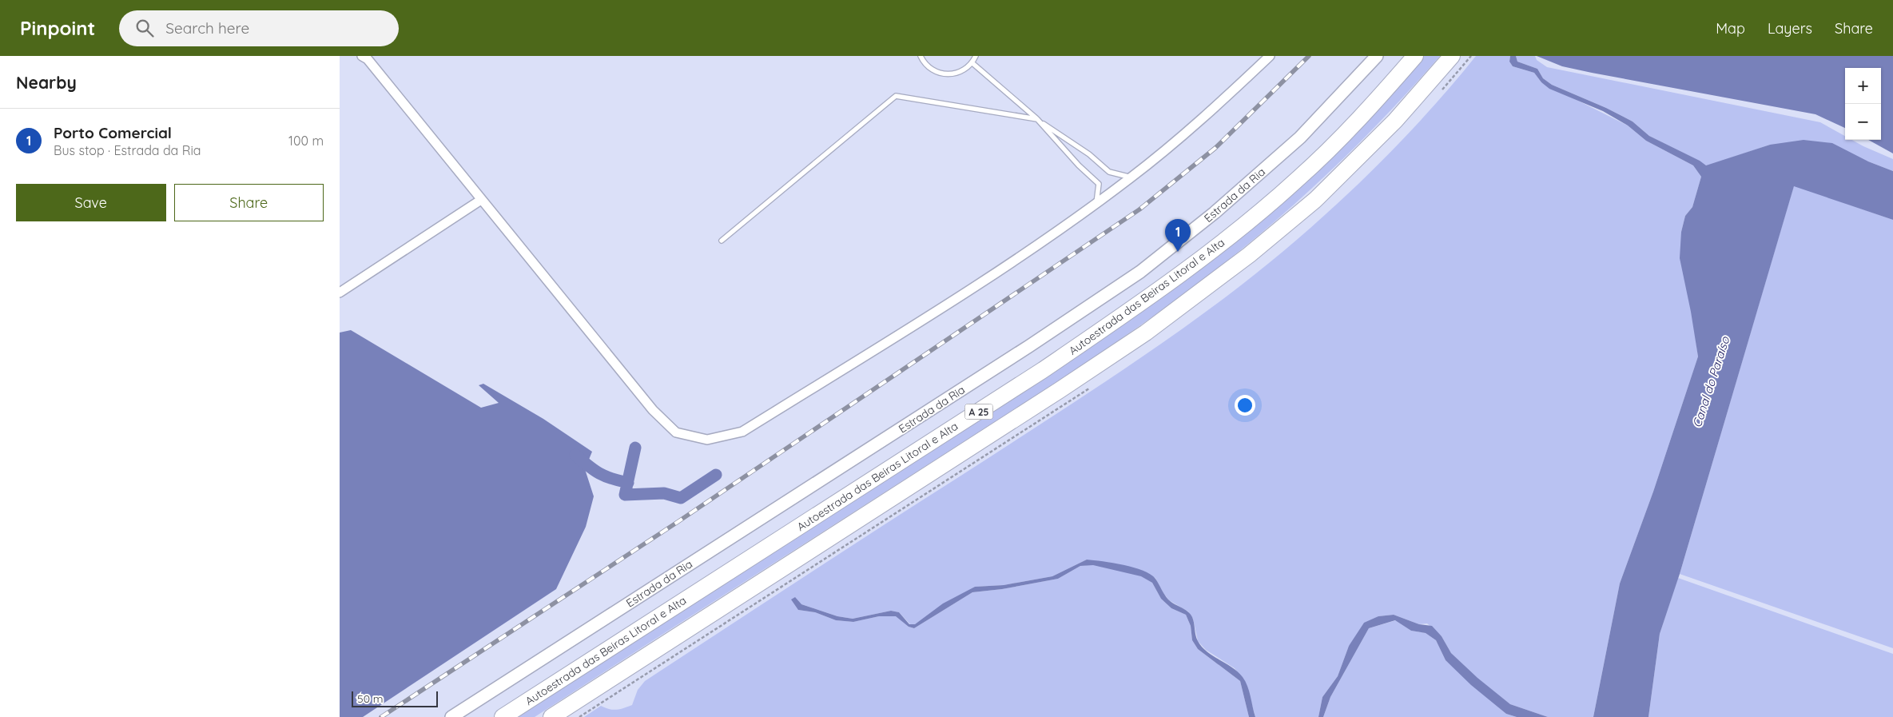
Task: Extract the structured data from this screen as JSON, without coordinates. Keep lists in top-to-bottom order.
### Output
{
  "streets": {
    "highway": ["Autoestrada das Beiras Litoral e Alta", "A 25"],
    "street": ["Estrada da Ria"]
  },
  "water": ["Canal do Paraíso"],
  "scale_bar": "50 m",
  "page": {
    "header": "Pinpoint",
    "search": "Search here",
    "nav": ["Map", "Layers", "Share"],
    "heading": "Nearby",
    "map_buttons": ["+", "−"],
    "list": [
      {
        "mark": "1",
        "name": "Porto Comercial",
        "note": "Bus stop · Estrada da Ria",
        "value": "100 m"
      }
    ],
    "buttons": ["Save", "Share"],
    "pins": "1",
    "scale": "50 m"
  }
}
